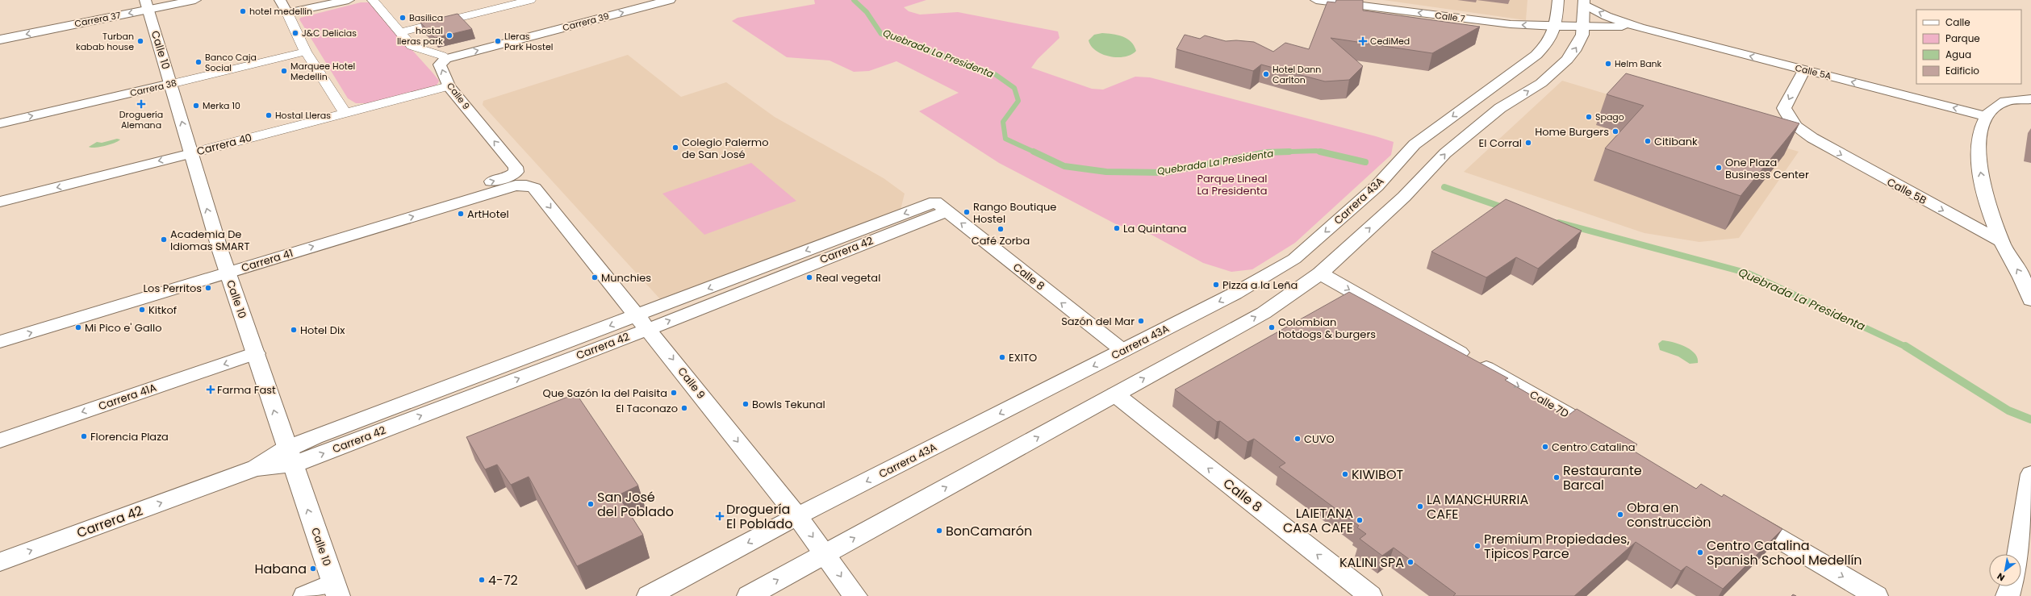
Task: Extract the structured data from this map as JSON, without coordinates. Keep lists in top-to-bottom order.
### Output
{
  "streets": {
    "street": [
      "Calle 7",
      "Carrera 37",
      "Carrera 39",
      "Calle 10",
      "Calle 5A",
      "Carrera 38",
      "Calle 9",
      "Carrera 40",
      "Calle 5B",
      "Carrera 43A",
      "Carrera 42",
      "Carrera 41",
      "Calle 8",
      "Carrera 41A",
      "Calle 7D"
    ]
  },
  "crossings": [
    ["Calle 7", "Calle 5A"],
    ["Calle 7", "Carrera 43A"],
    ["Carrera 37", "Calle 10"],
    ["Carrera 39", "Calle 9"],
    ["Calle 10", "Carrera 38"],
    ["Calle 10", "Carrera 40"],
    ["Calle 10", "Carrera 42"],
    ["Calle 10", "Carrera 41"],
    ["Calle 10", "Carrera 41A"],
    ["Calle 5A", "Calle 5B"],
    ["Calle 9", "Carrera 40"],
    ["Calle 9", "Carrera 43A"],
    ["Calle 9", "Carrera 42"],
    ["Calle 9", "Carrera 41"],
    ["Carrera 43A", "Calle 8"],
    ["Carrera 42", "Calle 8"]
  ],
  "one_way": [
    "Calle 7",
    "Carrera 37",
    "Calle 10",
    "Calle 5A",
    "Carrera 38",
    "Carrera 40",
    "Calle 5B",
    "Calle 8",
    "Carrera 41A",
    "Calle 7D"
  ],
  "water": ["Quebrada La Presidenta"],
  "parks": ["Parque Lineal La Presidenta"],
  "places": {
    "other": [
      "hotel medellin",
      "Basilica",
      "J&C Delicias",
      "hostal lleras park",
      "Turban kabab house",
      "Lleras Park Hostel",
      "Banco Caja Social",
      "Helm Bank",
      "Marquee Hotel Medellin",
      "Hotel Dann Carlton",
      "Merka 10",
      "Hostal Lleras",
      "Spago",
      "Home Burgers",
      "Citibank",
      "El Corral",
      "Colegio Palermo de San José",
      "One Plaza Business Center",
      "Rango Boutique Hostel",
      "ArtHotel",
      "La Quintana",
      "Café Zorba",
      "Academia De Idiomas SMART",
      "Munchies",
      "Real vegetal",
      "Pizza a la Leña",
      "Los Perritos",
      "Kitkof",
      "Sazón del Mar",
      "Mi Pico e' Gallo",
      "Colombian hotdogs & burgers",
      "Hotel Dix",
      "EXITO",
      "Que Sazón la del Paisita",
      "Bowls Tekunal",
      "El Taconazo",
      "Florencia Plaza",
      "CUVO",
      "Centro Catalina",
      "KIWIBOT",
      "Restaurante Barcal",
      "San José del Poblado",
      "LA MANCHURRIA CAFE",
      "Obra en construcciòn",
      "LAIETANA CASA CAFE",
      "BonCamarón",
      "Premium Propiedades, Tipicos Parce",
      "Centro Catalina Spanish School Medellín",
      "KALINI SPA",
      "Habana",
      "4-72"
    ],
    "health": [
      "CediMed",
      "Droguería Alemana",
      "Farma Fast",
      "Droguería El Poblado"
    ]
  },
  "legend": [
    "Calle",
    "Parque",
    "Agua",
    "Edificio"
  ],
  "north": "bottom left"
}
